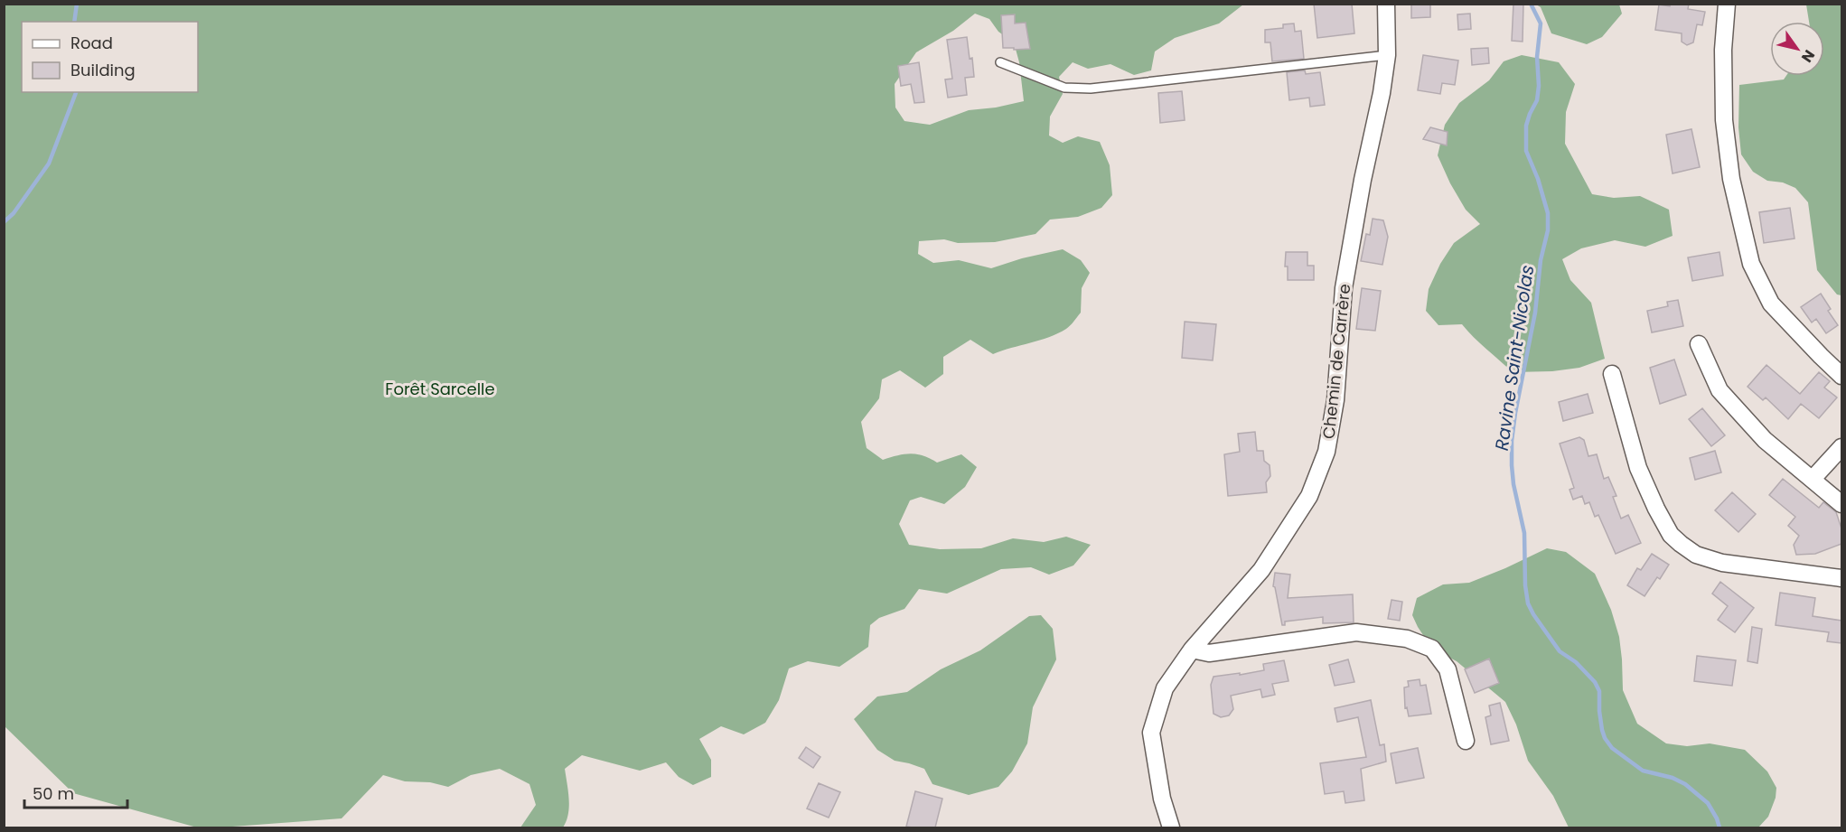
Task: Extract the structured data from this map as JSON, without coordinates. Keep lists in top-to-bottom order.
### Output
{
  "streets": {
    "street": ["Chemin de Carrère"]
  },
  "water": ["Ravine Saint-Nicolas"],
  "parks": ["Forêt Sarcelle"],
  "legend": ["Road", "Building"],
  "scale_bar": "50 m",
  "north": "bottom right"
}
